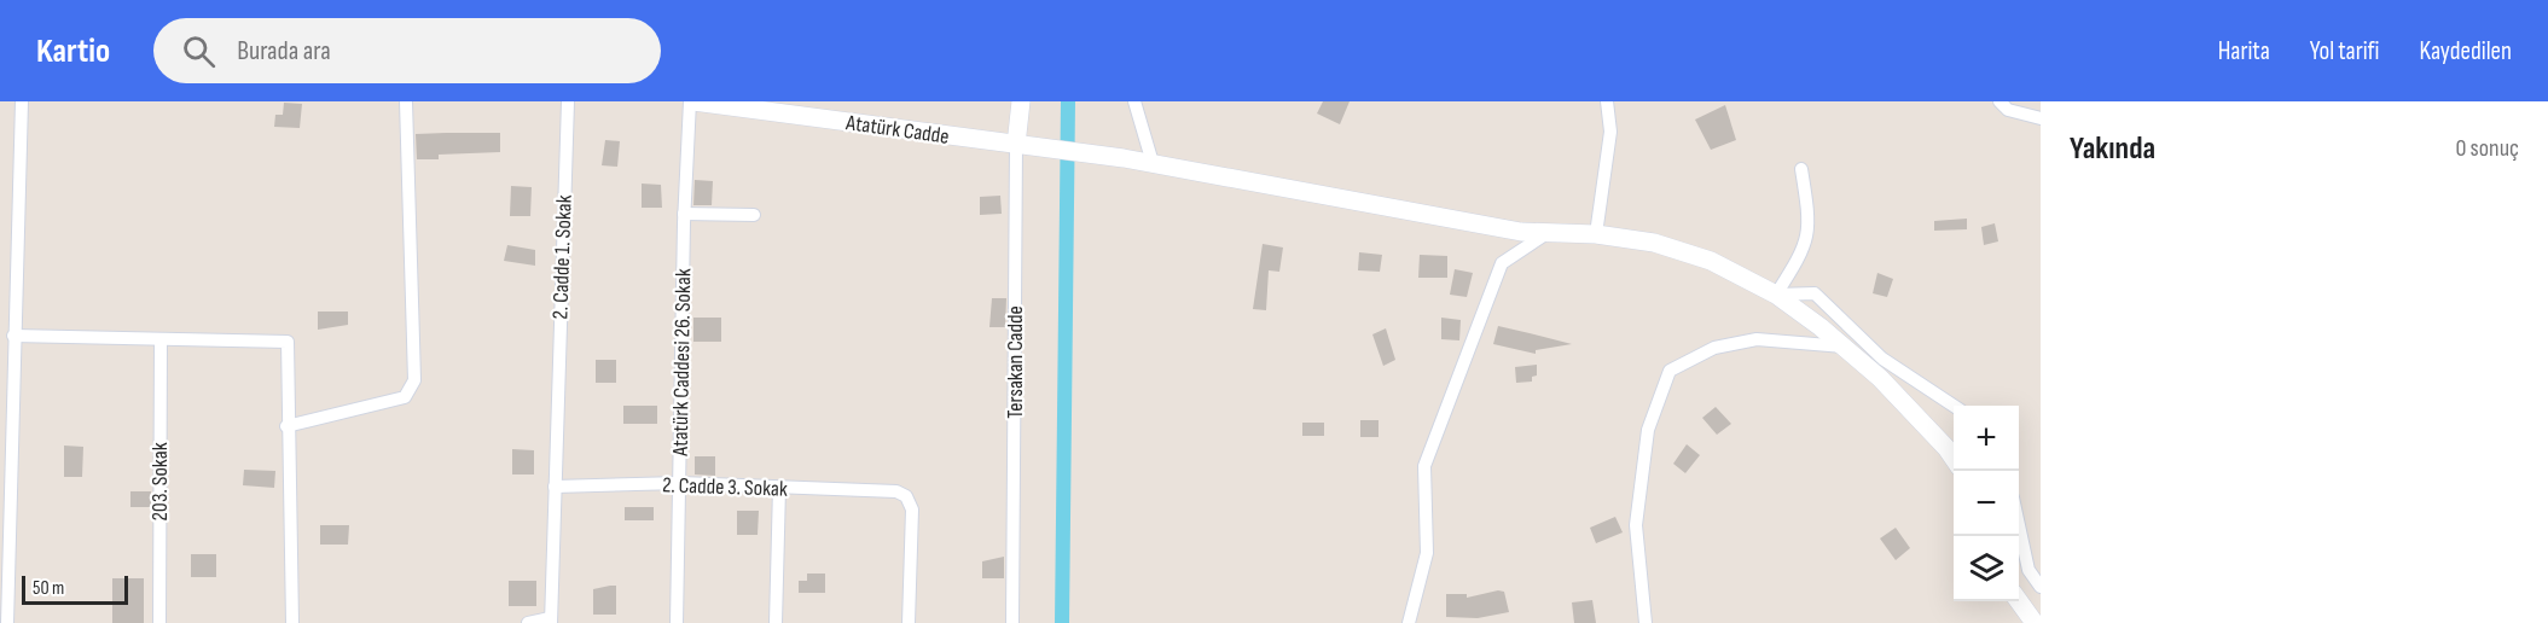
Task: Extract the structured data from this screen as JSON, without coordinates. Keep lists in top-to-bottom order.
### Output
{
  "streets": {
    "main road": ["Atatürk Cadde", "Tersakan Cadde"],
    "street": [
      "2. Cadde 1. Sokak",
      "Atatürk Caddesi 26. Sokak",
      "203. Sokak",
      "2. Cadde 3. Sokak"
    ]
  },
  "crossings": [
    ["Atatürk Cadde", "Atatürk Caddesi 26. Sokak"],
    ["Atatürk Cadde", "Tersakan Cadde"],
    ["2. Cadde 1. Sokak", "2. Cadde 3. Sokak"],
    ["Atatürk Caddesi 26. Sokak", "2. Cadde 3. Sokak"]
  ],
  "scale_bar": "50 m",
  "page": {
    "header": "Kartio",
    "search": "Burada ara",
    "nav": ["Harita", "Yol tarifi", "Kaydedilen"],
    "heading": ["Yakında", "0 sonuç"],
    "map_buttons": ["+", "−"],
    "scale": "50 m"
  }
}
